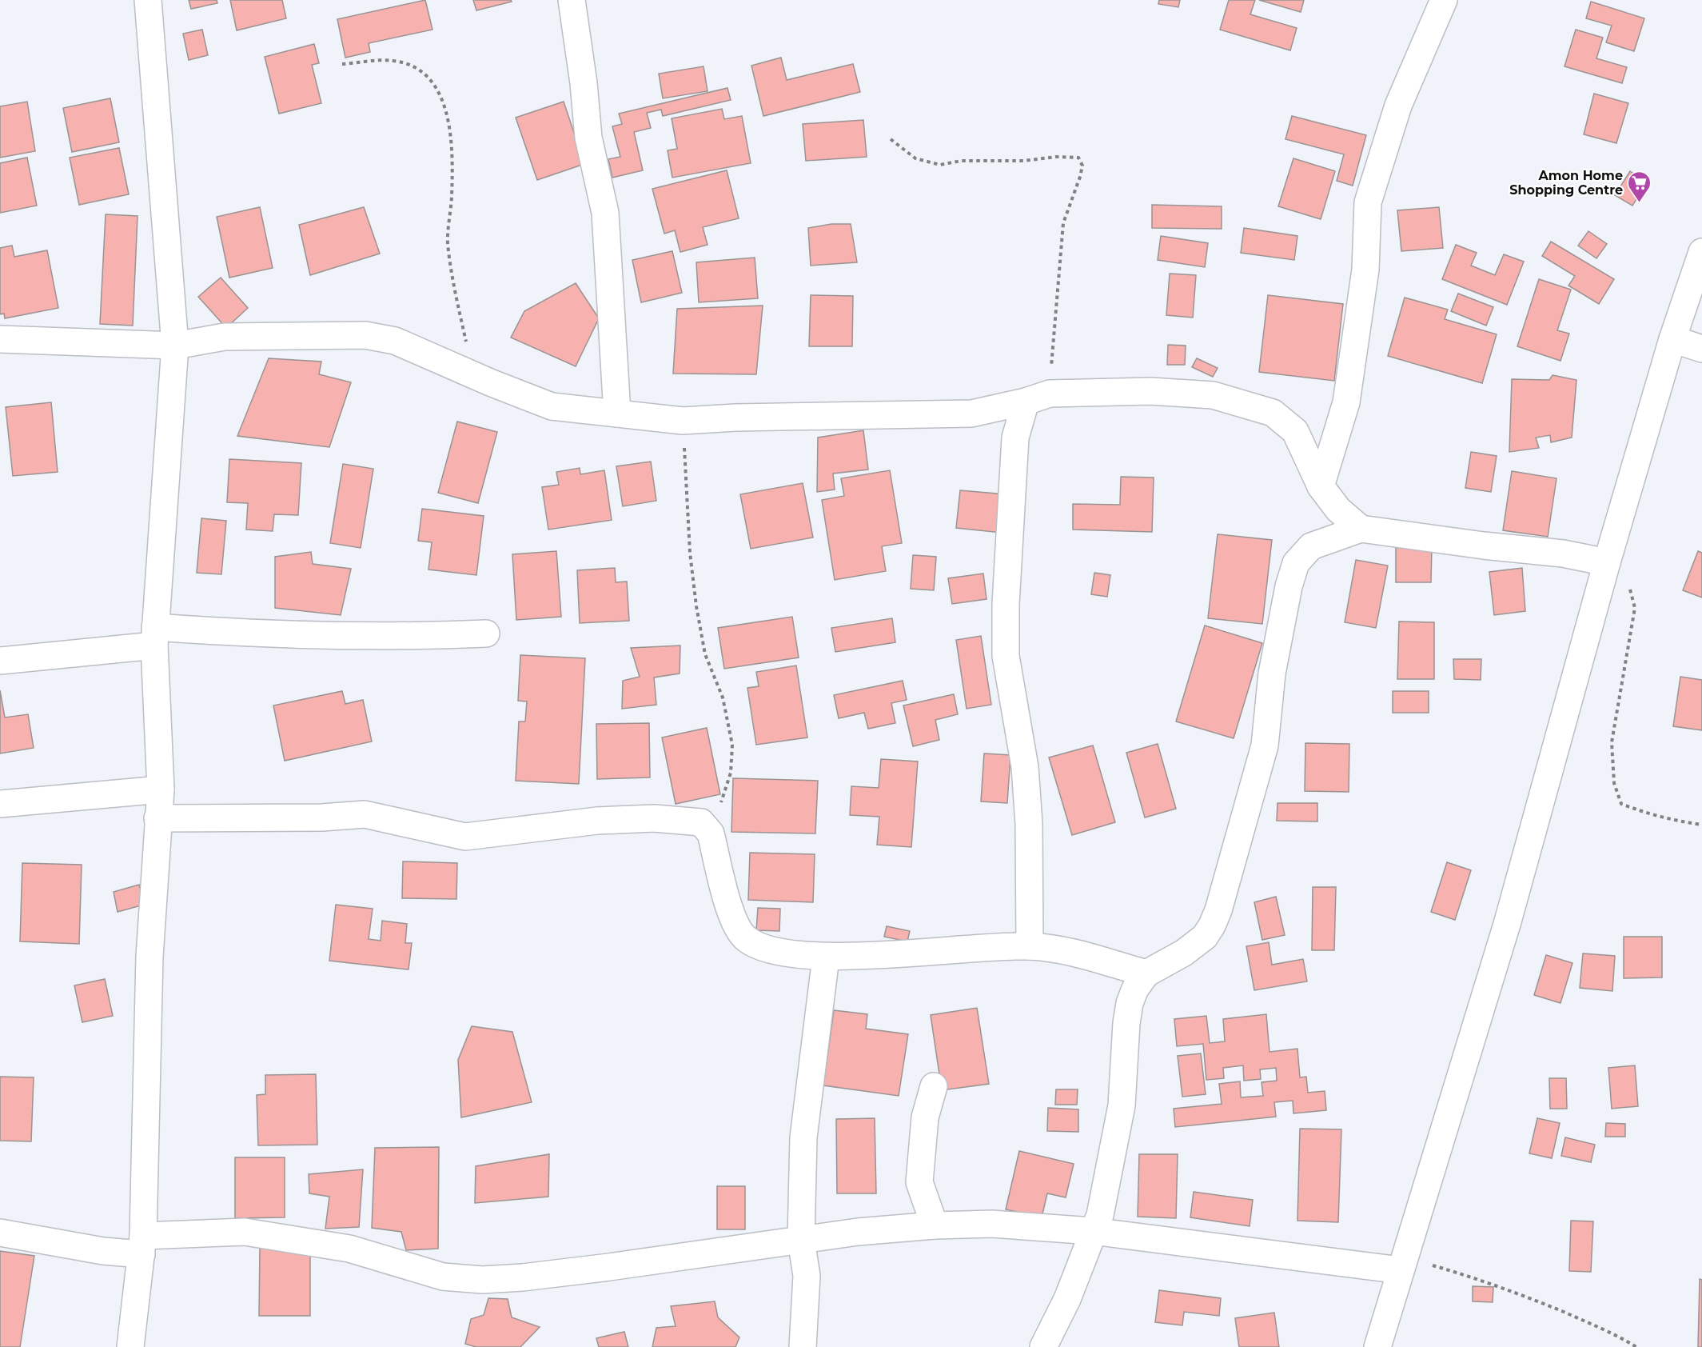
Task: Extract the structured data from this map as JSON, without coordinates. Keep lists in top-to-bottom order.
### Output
{
  "places": {
    "supermarket": ["Amon Home Shopping Centre"]
  }
}
